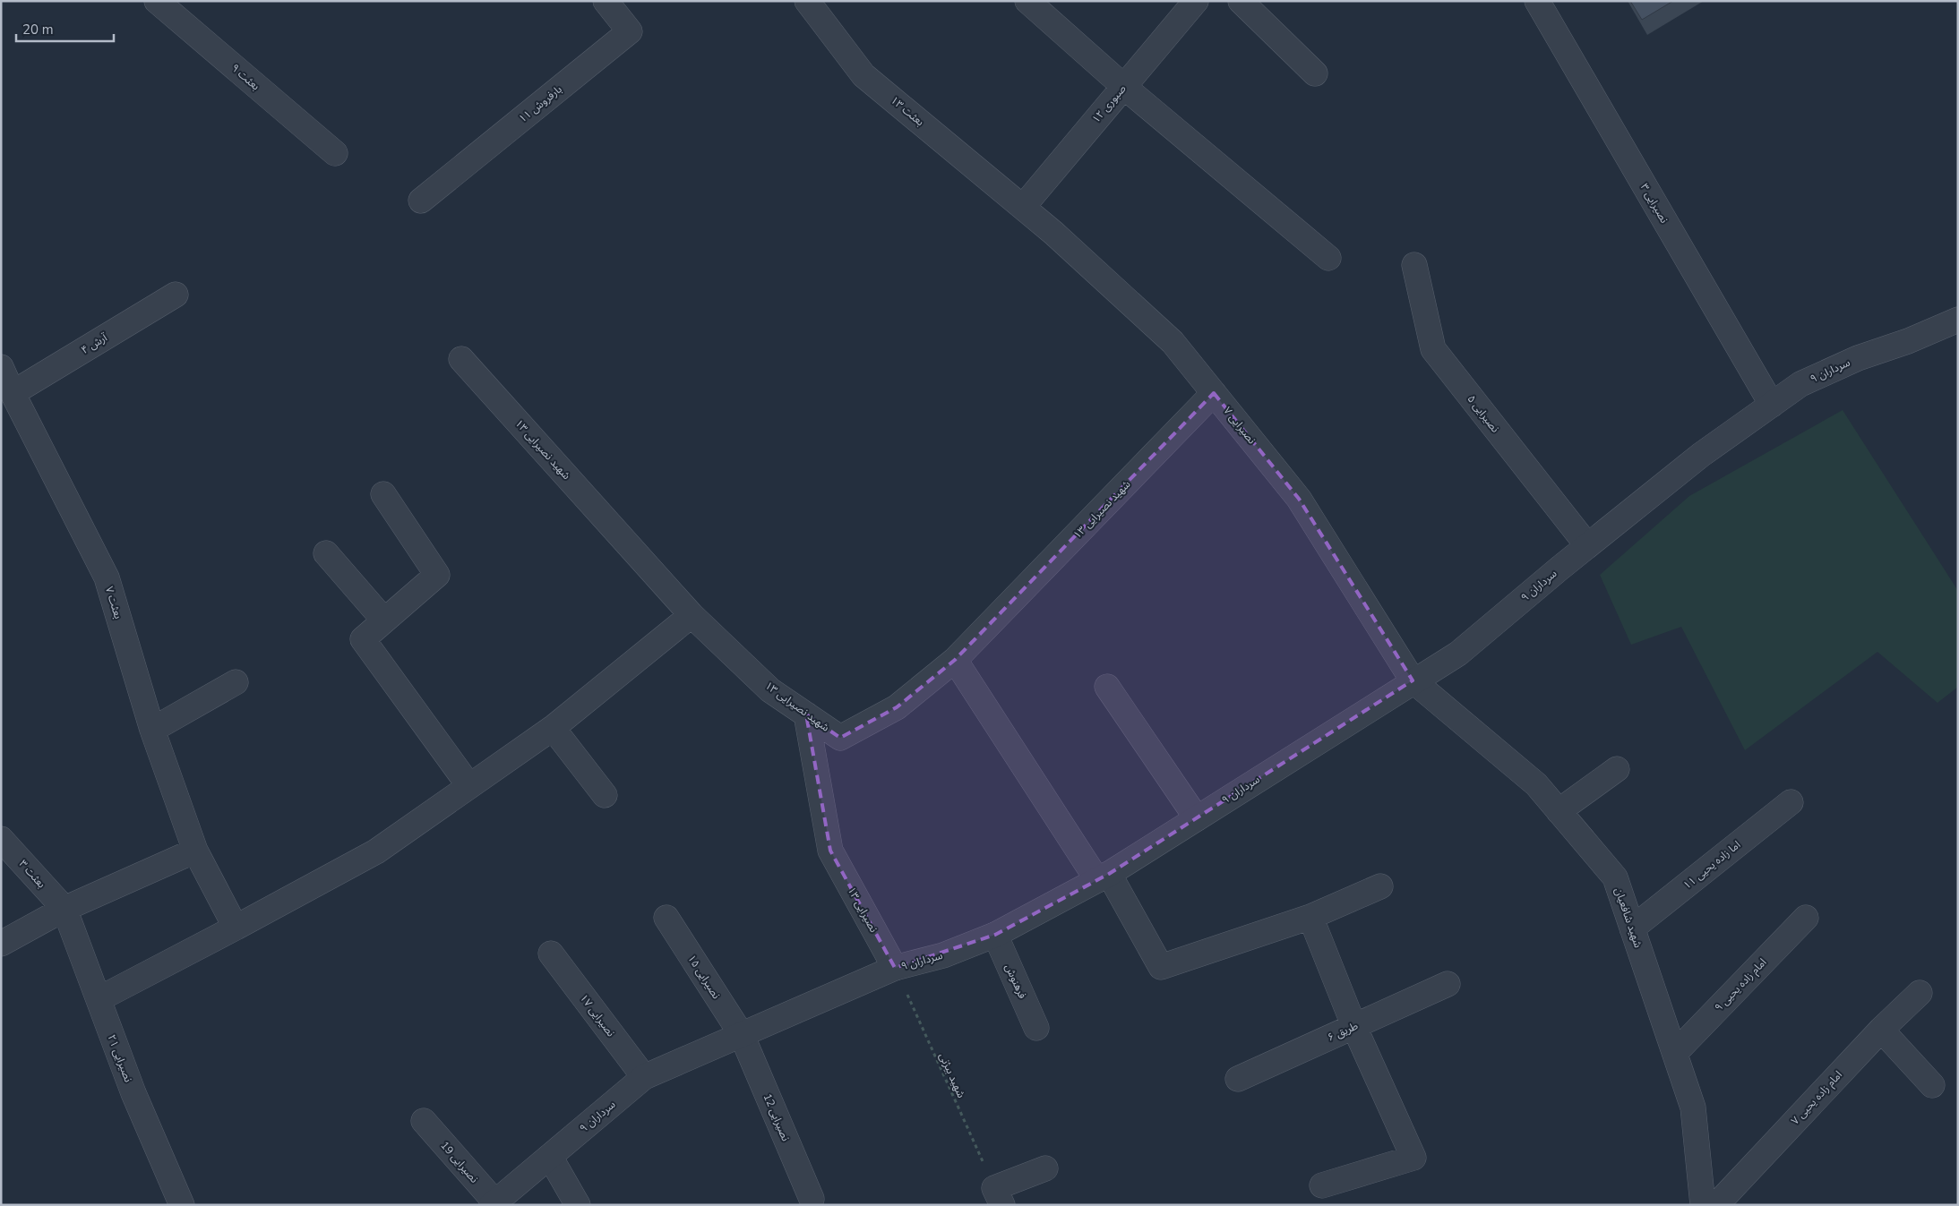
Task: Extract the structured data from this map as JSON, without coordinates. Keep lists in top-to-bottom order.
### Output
{
  "streets": {
    "street": [
      "بعثت ۹",
      "بارفروش ۱۱",
      "صبوری ۱۲",
      "بعثت ۱۳",
      "نصیرایی ۳",
      "آرش ۴",
      "سرداران ۹",
      "نصیرایی ۵",
      "نصیرایی ۷",
      "شهید نصیرایی ۱۳",
      "بعثت ۷",
      "اما زاده یحیی ۱۱",
      "بعثت ۳",
      "نصیرایی ۱۳",
      "شهید شافعیان",
      "نصیرایی ۱۵",
      "فرهنوش",
      "امام زاده یحیی ۹",
      "نصیرایی ۱۷",
      "طریق ۶",
      "نصیرایی ۲۱",
      "امام زاده یحیی ۷",
      "نصیرایی 12",
      "نصیرایی 19"
    ],
    "path": ["شهید بیژنی"]
  },
  "crossings": [
    ["صبوری ۱۲", "بعثت ۱۳"],
    ["صبوری ۱۲", "نصیرایی ۷"],
    ["بعثت ۱۳", "نصیرایی ۷"],
    ["نصیرایی ۳", "سرداران ۹"],
    ["آرش ۴", "بعثت ۷"],
    ["سرداران ۹", "نصیرایی ۵"],
    ["سرداران ۹", "نصیرایی ۷"],
    ["سرداران ۹", "نصیرایی ۱۳"],
    ["سرداران ۹", "شهید شافعیان"],
    ["سرداران ۹", "نصیرایی ۱۵"],
    ["سرداران ۹", "فرهنوش"],
    ["سرداران ۹", "نصیرایی ۱۷"],
    ["سرداران ۹", "شهید بیژنی"],
    ["سرداران ۹", "نصیرایی 12"],
    ["سرداران ۹", "نصیرایی 19"],
    ["نصیرایی ۷", "شهید نصیرایی ۱۳"],
    ["نصیرایی ۷", "شهید شافعیان"],
    ["شهید نصیرایی ۱۳", "نصیرایی ۱۳"],
    ["اما زاده یحیی ۱۱", "شهید شافعیان"],
    ["بعثت ۳", "نصیرایی ۲۱"],
    ["نصیرایی ۱۳", "شهید بیژنی"],
    ["شهید شافعیان", "امام زاده یحیی ۹"],
    ["نصیرایی ۱۵", "نصیرایی 12"]
  ],
  "scale_bar": "20 m"
}
